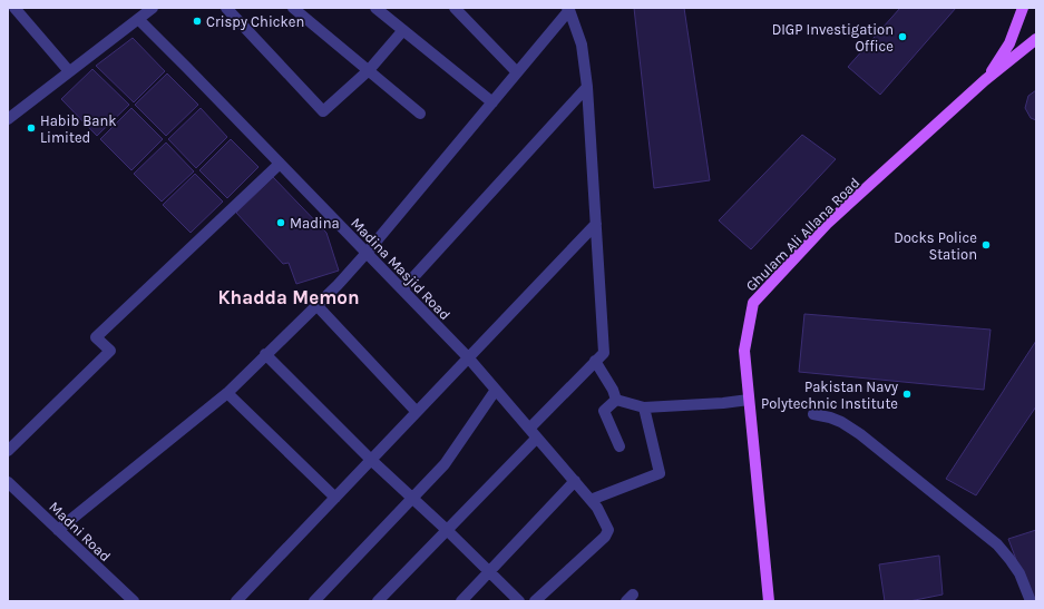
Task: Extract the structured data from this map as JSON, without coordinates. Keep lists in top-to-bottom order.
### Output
{
  "streets": {
    "main road": ["Ghulam Ali Allana Road"],
    "street": ["Madina Masjid Road", "Madni Road"]
  },
  "districts": ["Khadda Memon"],
  "places": [
    "Crispy Chicken",
    "DIGP Investigation Office",
    "Habib Bank Limited",
    "Madina",
    "Docks Police Station",
    "Pakistan Navy Polytechnic Institute"
  ]
}
